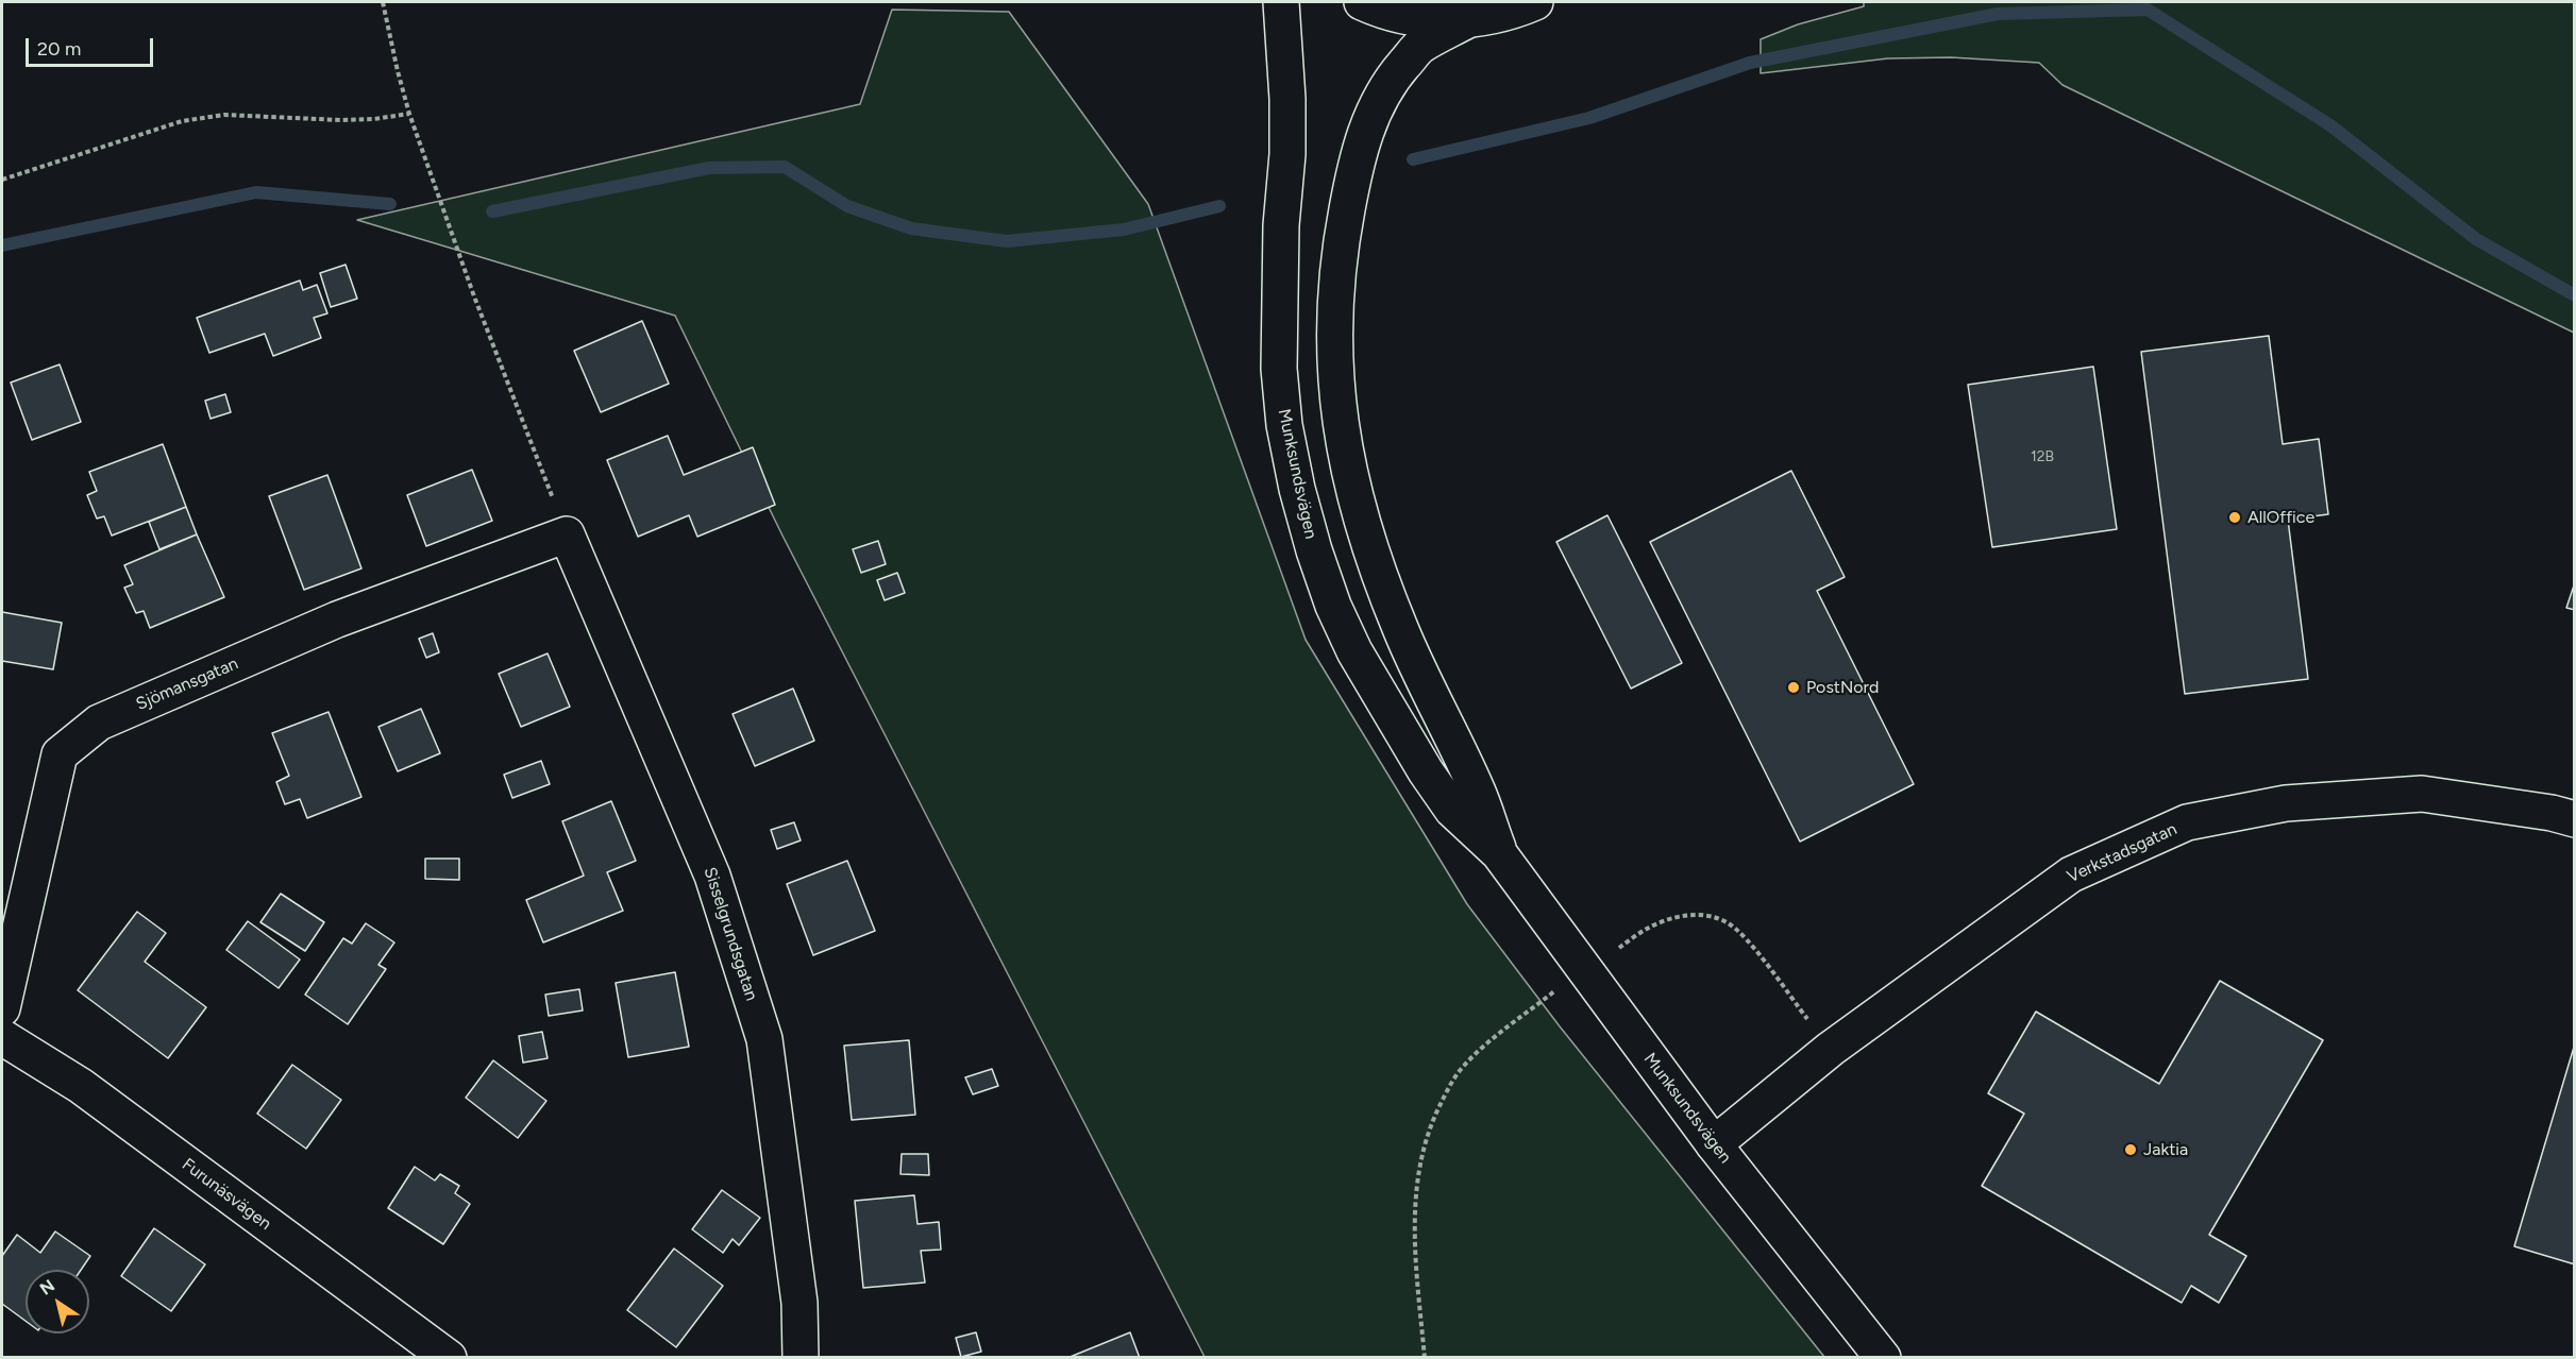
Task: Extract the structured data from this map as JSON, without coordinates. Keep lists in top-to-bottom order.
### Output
{
  "streets": {
    "street": [
      "Munksundsvägen",
      "Sjömansgatan",
      "Verkstadsgatan",
      "Sisselgrundsgatan",
      "Furunäsvägen"
    ]
  },
  "crossings": [
    ["Munksundsvägen", "Verkstadsgatan"],
    ["Sjömansgatan", "Sisselgrundsgatan"]
  ],
  "places": ["AllOffice", "PostNord", "Jaktia"],
  "house_numbers": ["12B"],
  "scale_bar": "20 m",
  "north": "top left"
}
